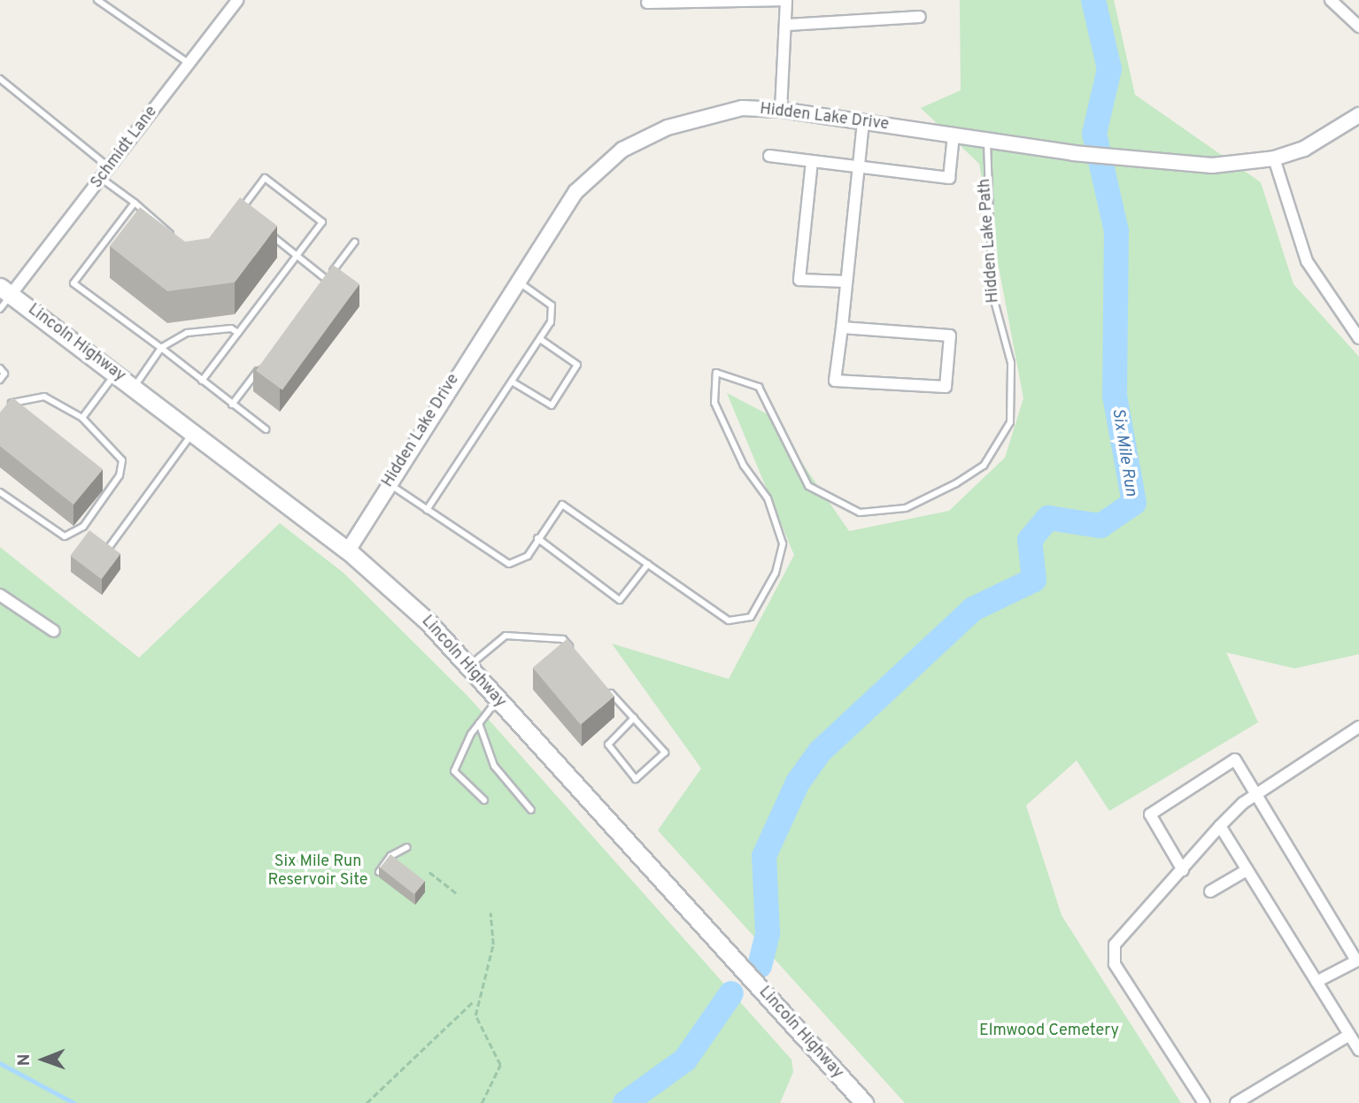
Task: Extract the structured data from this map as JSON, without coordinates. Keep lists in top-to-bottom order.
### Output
{
  "streets": {
    "main road": ["Lincoln Highway"],
    "street": ["Hidden Lake Drive", "Schmidt Lane"],
    "lane": ["Hidden Lake Path"]
  },
  "crossings": [
    ["Hidden Lake Drive", "Hidden Lake Path"],
    ["Hidden Lake Drive", "Lincoln Highway"],
    ["Schmidt Lane", "Lincoln Highway"]
  ],
  "water": ["Six Mile Run"],
  "parks": ["Six Mile Run Reservoir Site", "Elmwood Cemetery"],
  "north": "left"
}
